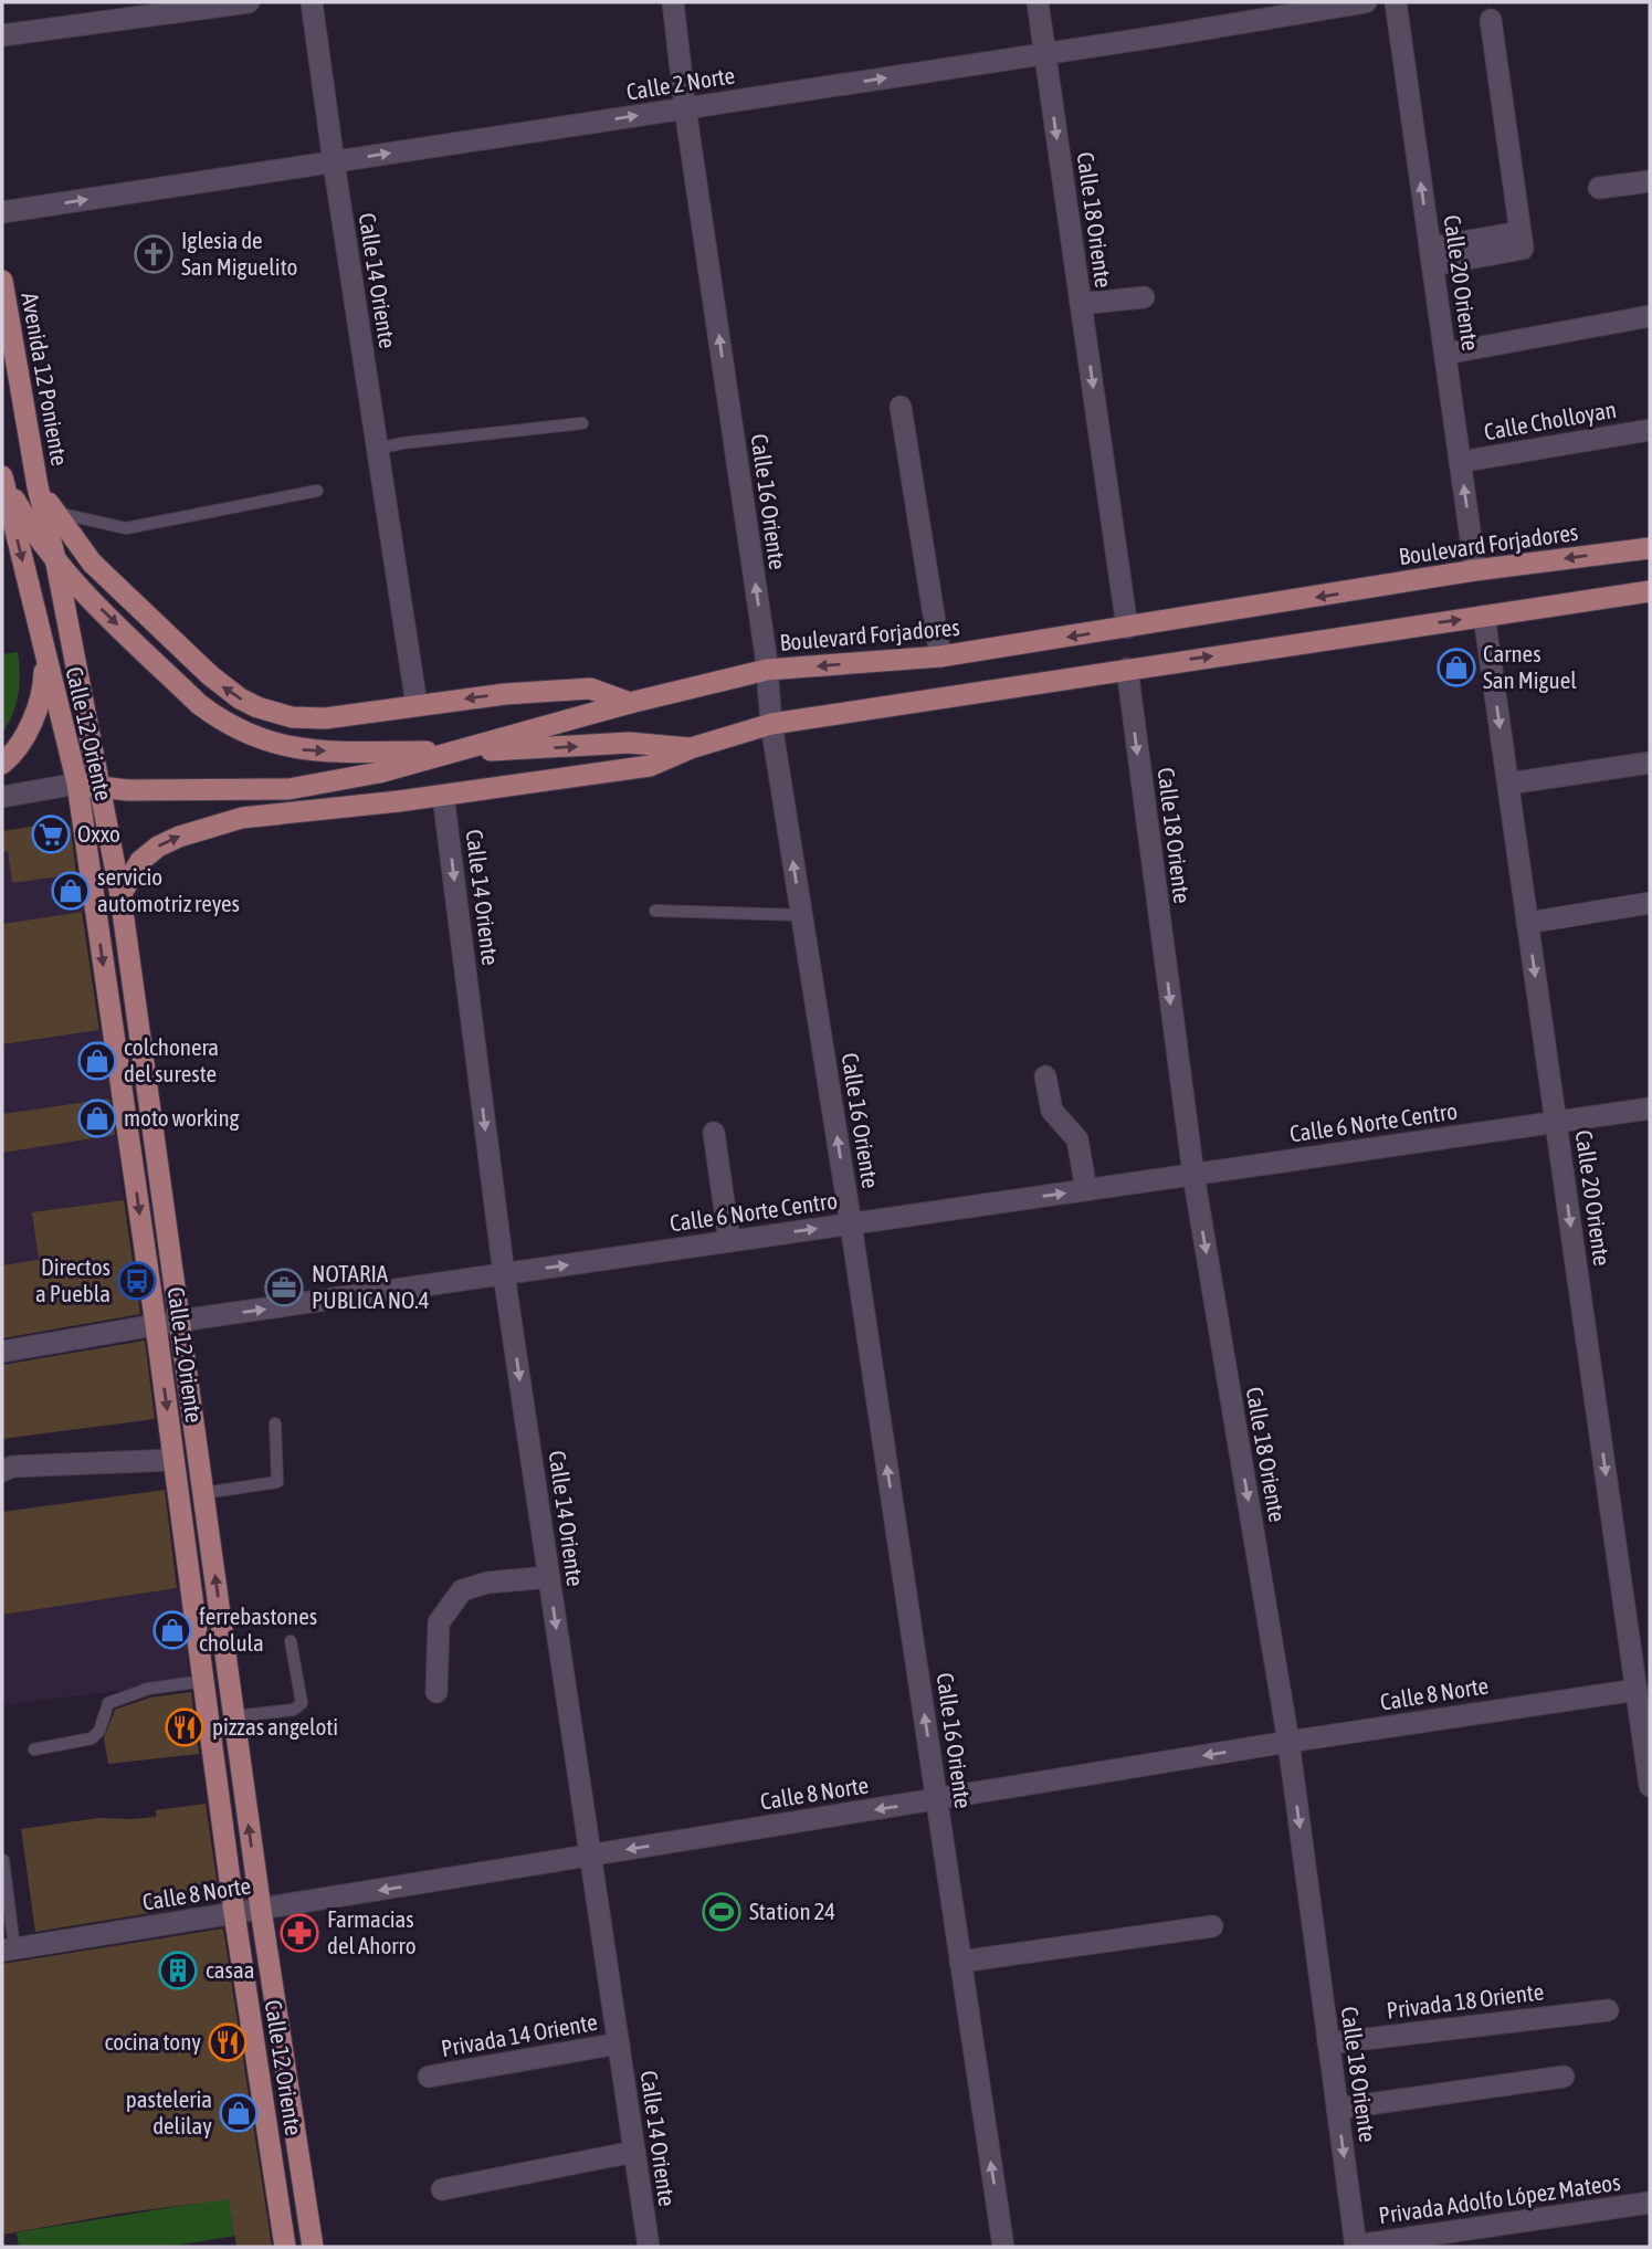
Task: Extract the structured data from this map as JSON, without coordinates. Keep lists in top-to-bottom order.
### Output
{
  "streets": {
    "main road": ["Avenida 12 Poniente", "Boulevard Forjadores", "Calle 12 Oriente"],
    "street": [
      "Calle 2 Norte",
      "Calle 18 Oriente",
      "Calle 14 Oriente",
      "Calle 20 Oriente",
      "Calle Cholloyan",
      "Calle 16 Oriente",
      "Calle 6 Norte Centro",
      "Calle 8 Norte",
      "Privada 18 Oriente",
      "Privada 14 Oriente",
      "Privada Adolfo López Mateos"
    ]
  },
  "crossings": [
    ["Calle 2 Norte", "Calle 18 Oriente"],
    ["Calle 2 Norte", "Calle 14 Oriente"],
    ["Calle 2 Norte", "Calle 16 Oriente"],
    ["Calle 18 Oriente", "Boulevard Forjadores"],
    ["Calle 18 Oriente", "Calle 6 Norte Centro"],
    ["Calle 18 Oriente", "Calle 8 Norte"],
    ["Calle 18 Oriente", "Privada 18 Oriente"],
    ["Calle 18 Oriente", "Privada Adolfo López Mateos"],
    ["Calle 14 Oriente", "Calle 6 Norte Centro"],
    ["Calle 14 Oriente", "Calle 8 Norte"],
    ["Calle 14 Oriente", "Privada 14 Oriente"],
    ["Calle 20 Oriente", "Calle Cholloyan"],
    ["Calle 20 Oriente", "Boulevard Forjadores"],
    ["Calle 20 Oriente", "Calle 6 Norte Centro"],
    ["Calle 20 Oriente", "Calle 8 Norte"],
    ["Avenida 12 Poniente", "Calle 12 Oriente"],
    ["Calle 16 Oriente", "Boulevard Forjadores"],
    ["Calle 16 Oriente", "Calle 6 Norte Centro"],
    ["Calle 16 Oriente", "Calle 8 Norte"],
    ["Boulevard Forjadores", "Calle 12 Oriente"],
    ["Calle 12 Oriente", "Calle 6 Norte Centro"],
    ["Calle 12 Oriente", "Calle 8 Norte"]
  ],
  "one_way": [
    "Calle 2 Norte",
    "Calle 18 Oriente",
    "Calle 14 Oriente",
    "Calle 16 Oriente",
    "Calle 6 Norte Centro",
    "Calle 8 Norte"
  ],
  "places": {
    "church": ["Iglesia de San Miguelito"],
    "shop": [
      "Carnes San Miguel",
      "servicio automotriz reyes",
      "colchonera del sureste",
      "moto working",
      "ferrebastones cholula",
      "pasteleria delilay"
    ],
    "supermarket": ["Oxxo"],
    "bus stop": ["Directos a Puebla"],
    "office": ["NOTARIA PUBLICA NO.4"],
    "restaurant": ["pizzas angeloti", "cocina tony"],
    "sports": ["Station 24"],
    "pharmacy": ["Farmacias del Ahorro"],
    "building": ["casaa"]
  }
}
